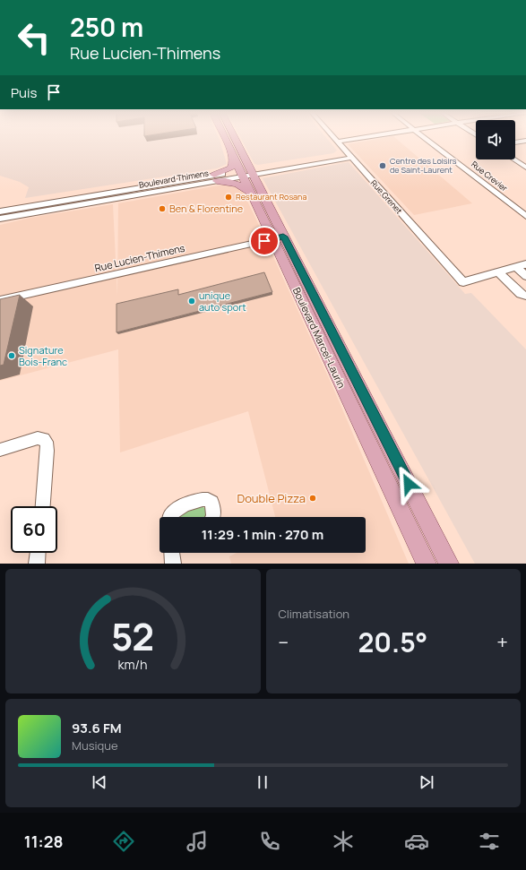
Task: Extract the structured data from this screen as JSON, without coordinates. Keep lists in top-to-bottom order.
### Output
{
  "streets": {
    "main road": ["Boulevard Marcel-Laurin"],
    "street": [
      "Rue Crevier",
      "Boulevard Thimens",
      "Rue Grenet",
      "Rue Lucien-Thimens"
    ]
  },
  "crossings": [
    ["Boulevard Thimens", "Rue Grenet"],
    ["Boulevard Thimens", "Boulevard Marcel-Laurin"],
    ["Rue Lucien-Thimens", "Boulevard Marcel-Laurin"]
  ],
  "places": [
    "Centre des Loisirs de Saint-Laurent",
    "Restaurant Rosana",
    "Ben & Florentine",
    "unique auto sport",
    "Signature Bois-Franc",
    "Double Pizza"
  ],
  "page": {
    "turn": ["250 m", "Rue Lucien-Thimens"],
    "then": "Puis",
    "limit": "60",
    "trip": "11:29 · 1 min · 270 m",
    "tile": "Climatisation",
    "heat": ["−", "20.5°", "+"],
    "song": ["93.6 FM", "Musique"],
    "tabs": "11:28",
    "gauge": ["52", "km/h"]
  }
}
